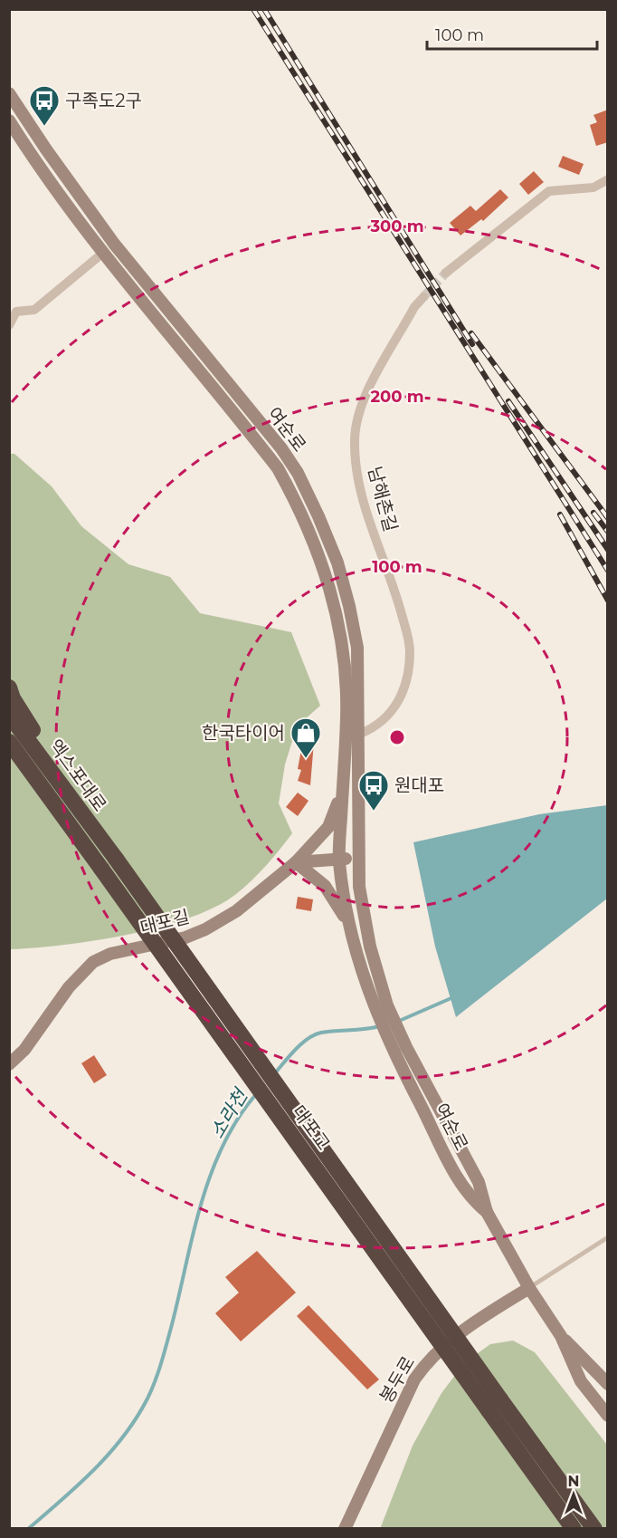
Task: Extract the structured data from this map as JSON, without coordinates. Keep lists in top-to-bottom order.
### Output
{
  "streets": {
    "highway": ["엑스포대로", "대포교"],
    "street": [
      "여순로",
      "남해촌길",
      "대포길",
      "봉두로"
    ]
  },
  "crossings": [
    ["여순로", "남해촌길"],
    ["여순로", "대포길"],
    ["여순로", "봉두로"],
    ["엑스포대로", "대포교"]
  ],
  "water": ["소라천"],
  "places": {
    "bus stop": ["구족도2구", "원대포"],
    "shop": ["한국타이어"]
  },
  "scale_bar": "100 m",
  "north": "top",
  "rings": ["300 m", "200 m", "100 m"]
}
